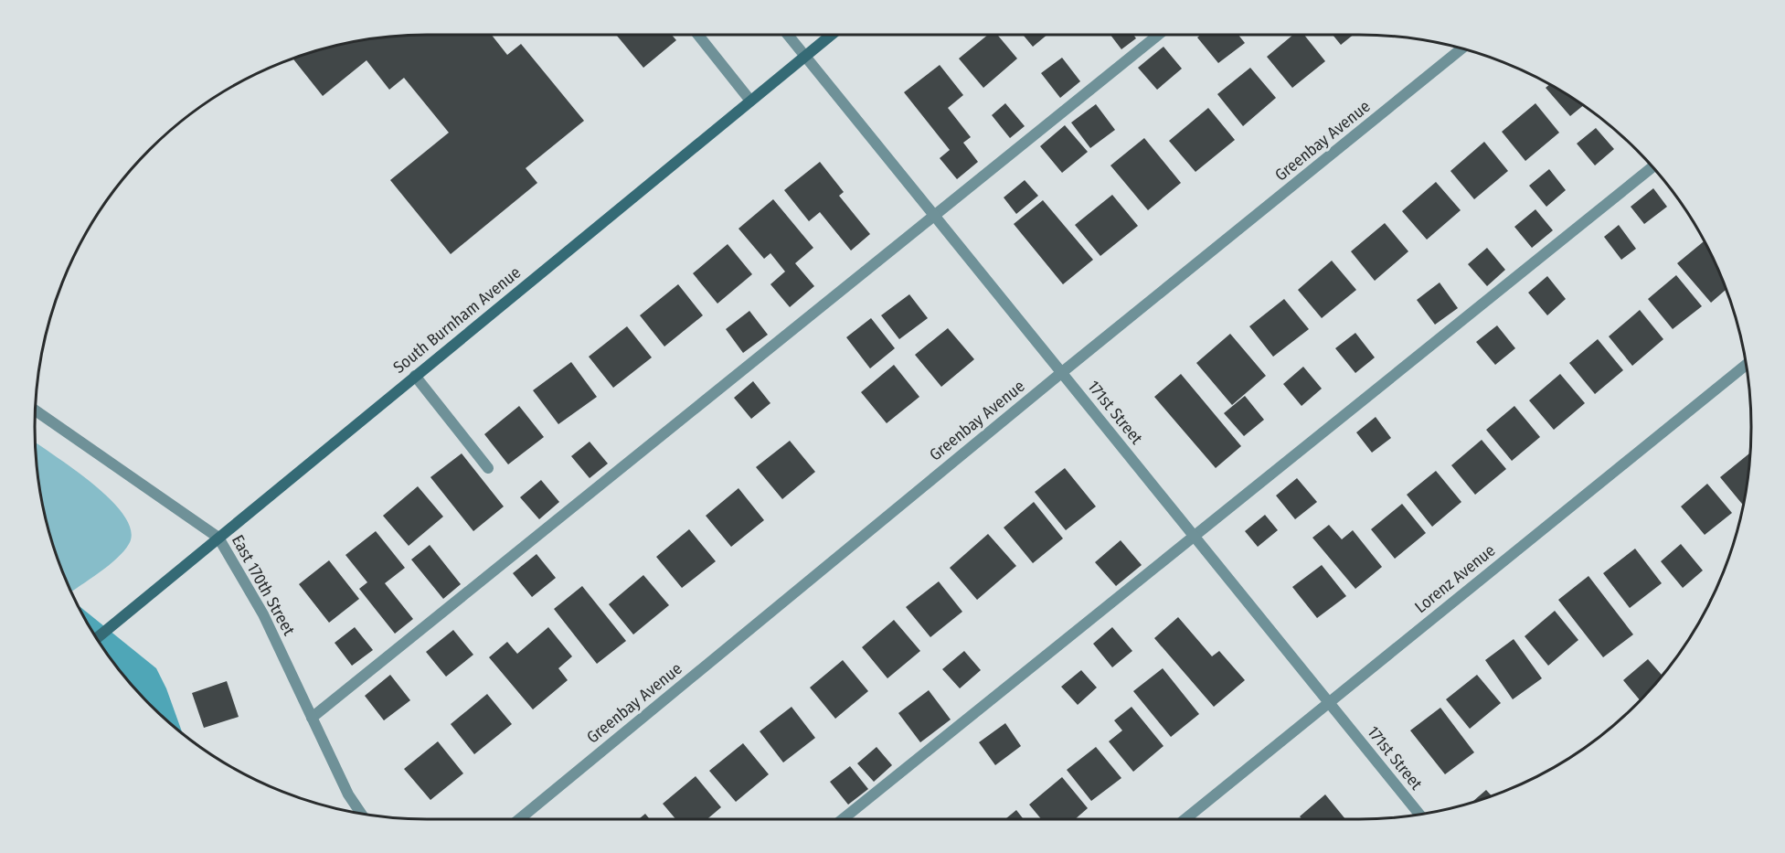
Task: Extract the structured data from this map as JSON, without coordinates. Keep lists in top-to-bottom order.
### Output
{
  "streets": {
    "main road": ["South Burnham Avenue"],
    "street": [
      "Greenbay Avenue",
      "171st Street",
      "Lorenz Avenue",
      "East 170th Street"
    ]
  },
  "crossings": [
    ["Greenbay Avenue", "171st Street"],
    ["South Burnham Avenue", "171st Street"],
    ["South Burnham Avenue", "East 170th Street"],
    ["171st Street", "Lorenz Avenue"]
  ]
}
